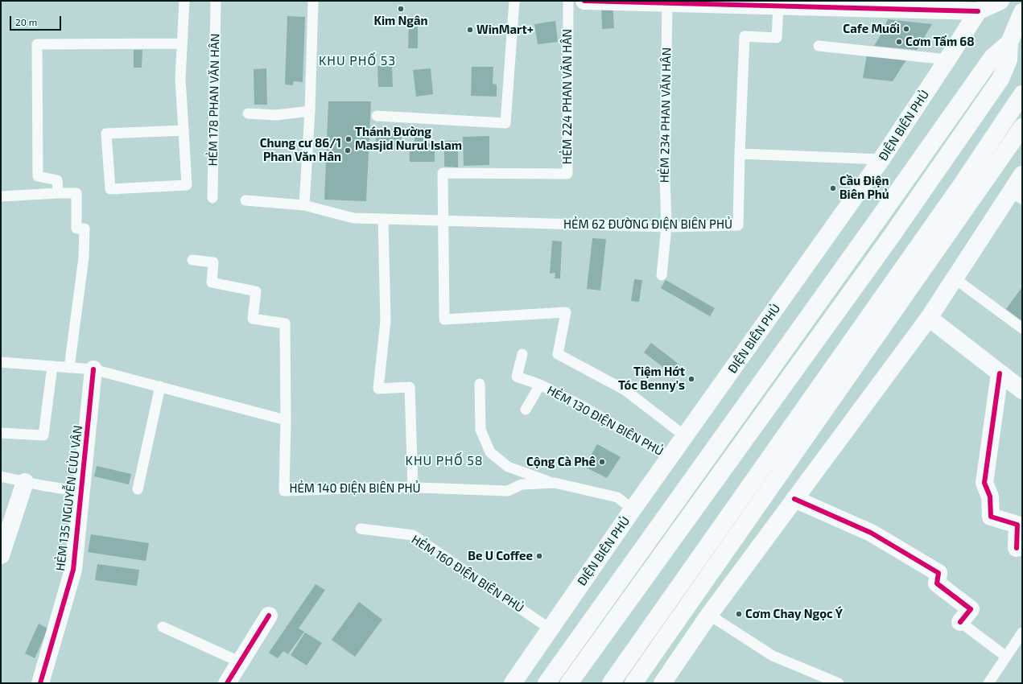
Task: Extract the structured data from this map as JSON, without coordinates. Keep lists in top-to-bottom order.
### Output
{
  "streets": {
    "main road": ["ĐIỆN BIÊN PHỦ", "HẺM 135 NGUYỄN CỬU VÂN"],
    "lane": [
      "HẺM 224 PHAN VĂN HÂN",
      "HẺM 178 PHAN VĂN HÂN",
      "HẺM 234 PHAN VĂN HÂN",
      "HẺM 62 ĐƯỜNG ĐIỆN BIÊN PHỦ",
      "HẺM 130 ĐIỆN BIÊN PHỦ",
      "HẺM 140 ĐIỆN BIÊN PHỦ",
      "HẺM 160 ĐIỆN BIÊN PHỦ"
    ]
  },
  "crossings": [
    ["HẺM 224 PHAN VĂN HÂN", "HẺM 62 ĐƯỜNG ĐIỆN BIÊN PHỦ"],
    ["HẺM 234 PHAN VĂN HÂN", "HẺM 62 ĐƯỜNG ĐIỆN BIÊN PHỦ"],
    ["ĐIỆN BIÊN PHỦ", "HẺM 130 ĐIỆN BIÊN PHỦ"],
    ["ĐIỆN BIÊN PHỦ", "HẺM 140 ĐIỆN BIÊN PHỦ"],
    ["ĐIỆN BIÊN PHỦ", "HẺM 160 ĐIỆN BIÊN PHỦ"]
  ],
  "districts": ["KHU PHỐ 53", "KHU PHỐ 58"],
  "places": [
    "Kim Ngân",
    "Cafe Muối",
    "WinMart+",
    "Cơm Tấm 68",
    "Thánh Đường Masjid Nurul Islam",
    "Chung cư 86/1 Phan Văn Hân",
    "Cầu Điện Biên Phủ",
    "Tiệm Hớt Tóc Benny's",
    "Cộng Cà Phê",
    "Be U Coffee",
    "Cơm Chay Ngọc Ý"
  ],
  "scale_bar": "20 m"
}
